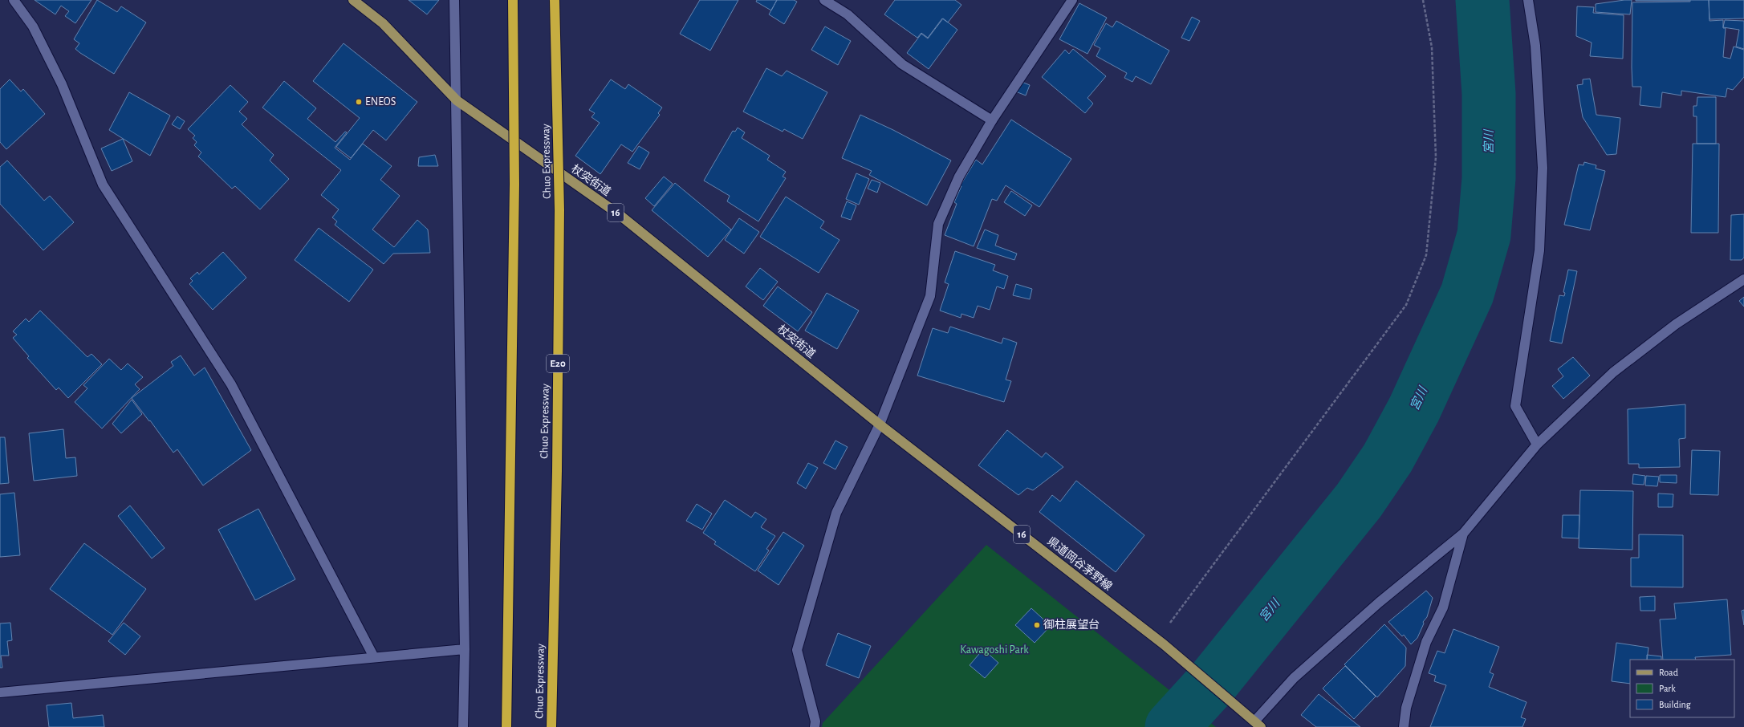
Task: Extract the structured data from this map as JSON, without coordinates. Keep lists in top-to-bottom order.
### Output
{
  "streets": {
    "highway": ["Chuo Expressway", "E20"],
    "main road": ["杖突街道", "16", "県道岡谷茅野線"]
  },
  "crossings": [
    ["杖突街道", "県道岡谷茅野線"]
  ],
  "water": ["宮川"],
  "parks": ["Kawagoshi Park"],
  "places": ["ENEOS", "御柱展望台"],
  "legend": ["Road", "Park", "Building"]
}
